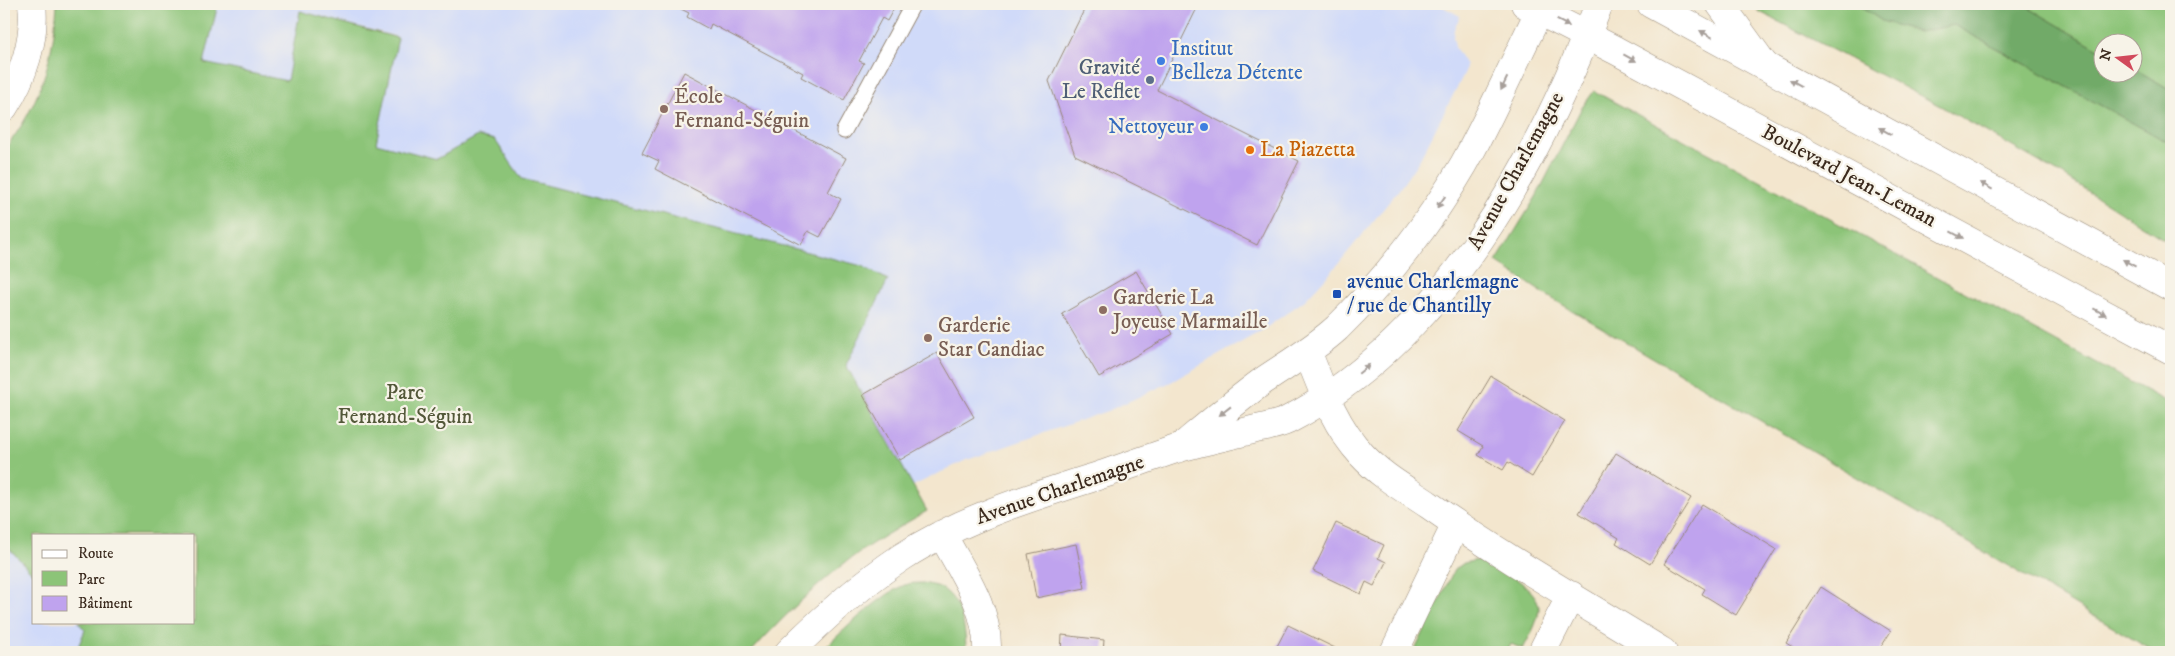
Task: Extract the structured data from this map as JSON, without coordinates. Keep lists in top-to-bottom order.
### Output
{
  "streets": {
    "main road": ["Avenue Charlemagne", "Boulevard Jean-Leman"]
  },
  "crossings": [
    ["Avenue Charlemagne", "Boulevard Jean-Leman"]
  ],
  "parks": ["Parc Fernand-Séguin"],
  "places": {
    "other": [
      "Institut Belleza Détente",
      "Gravité Le Reflet",
      "École Fernand-Séguin",
      "Nettoyeur",
      "La Piazetta",
      "Garderie La Joyeuse Marmaille",
      "Garderie Star Candiac"
    ],
    "transit": ["avenue Charlemagne / rue de Chantilly"]
  },
  "legend": ["Route", "Parc", "Bâtiment"],
  "north": "left"
}
